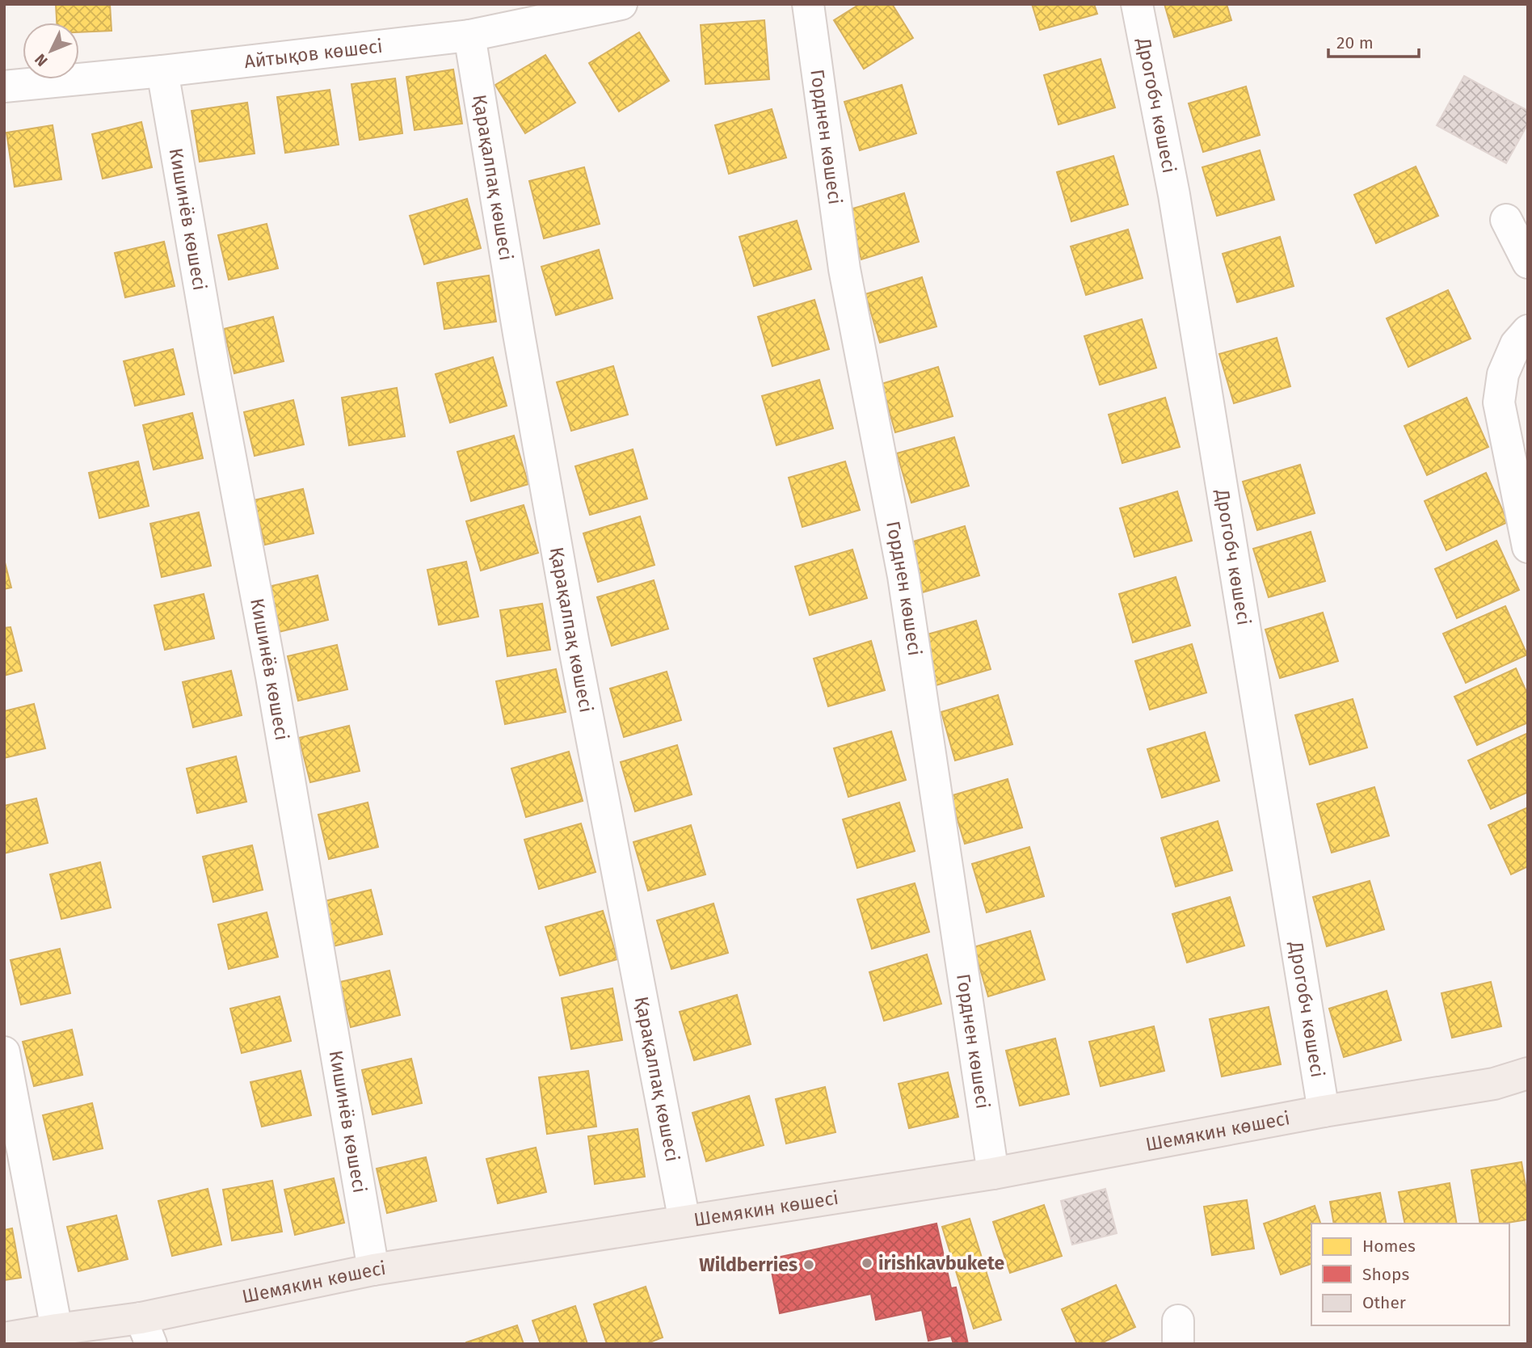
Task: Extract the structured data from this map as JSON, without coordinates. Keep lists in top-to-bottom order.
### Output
{
  "streets": {
    "main road": ["Шемякин көшесі"],
    "street": [
      "Айтықов көшесі",
      "Дрогобч көшесі",
      "Горднен көшесі",
      "Қарақалпақ көшесі",
      "Кишинёв көшесі"
    ]
  },
  "crossings": [
    ["Айтықов көшесі", "Қарақалпақ көшесі"],
    ["Айтықов көшесі", "Кишинёв көшесі"],
    ["Дрогобч көшесі", "Шемякин көшесі"],
    ["Горднен көшесі", "Шемякин көшесі"],
    ["Қарақалпақ көшесі", "Шемякин көшесі"],
    ["Кишинёв көшесі", "Шемякин көшесі"]
  ],
  "places": ["irishkavbukete", "Wildberries"],
  "legend": ["Homes", "Shops", "Other"],
  "scale_bar": "20 m",
  "north": "bottom left"
}
